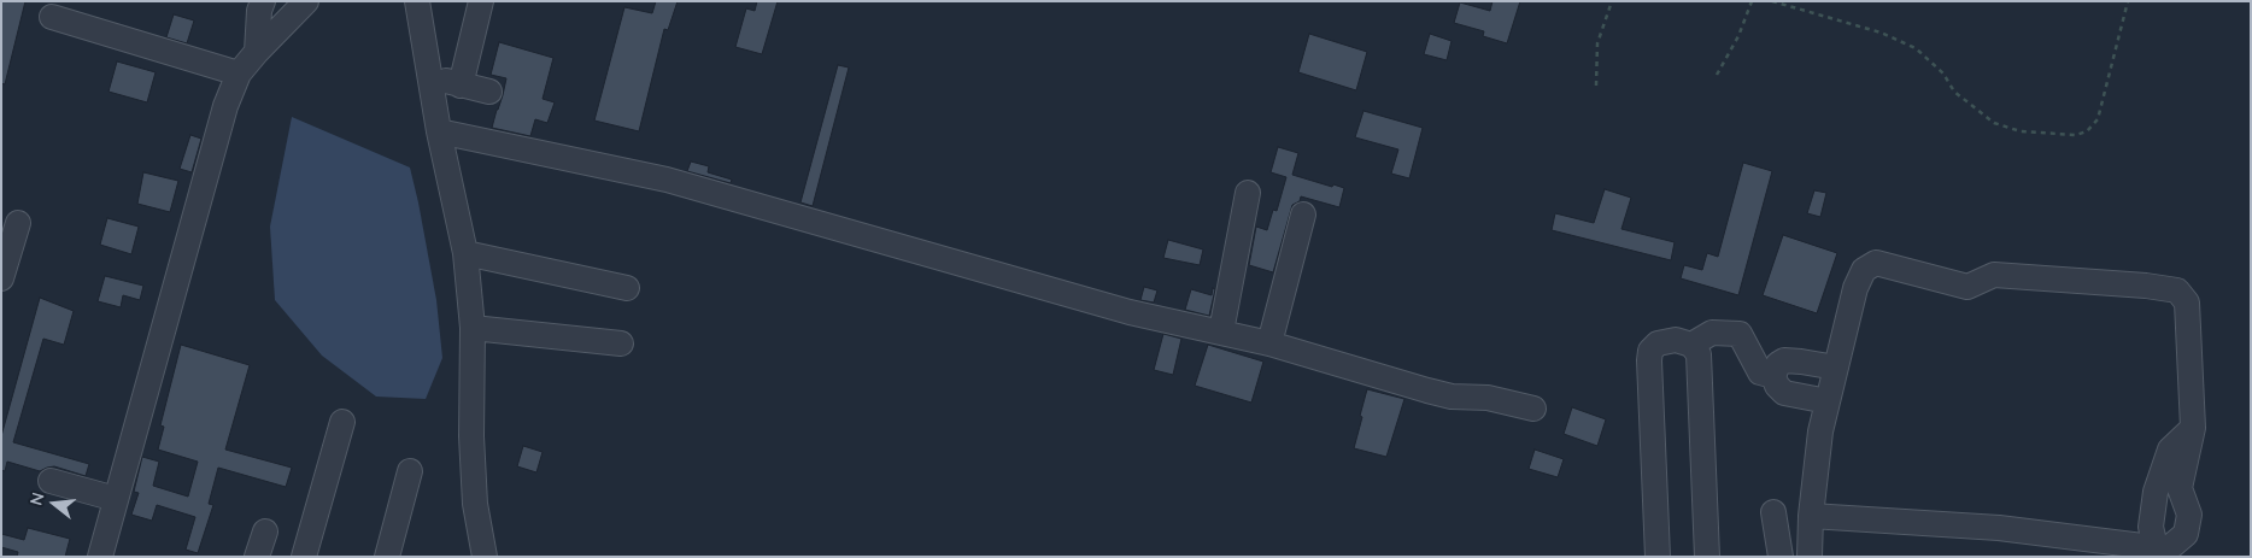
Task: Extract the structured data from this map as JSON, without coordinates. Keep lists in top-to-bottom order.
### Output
{
  "north": "left"
}
